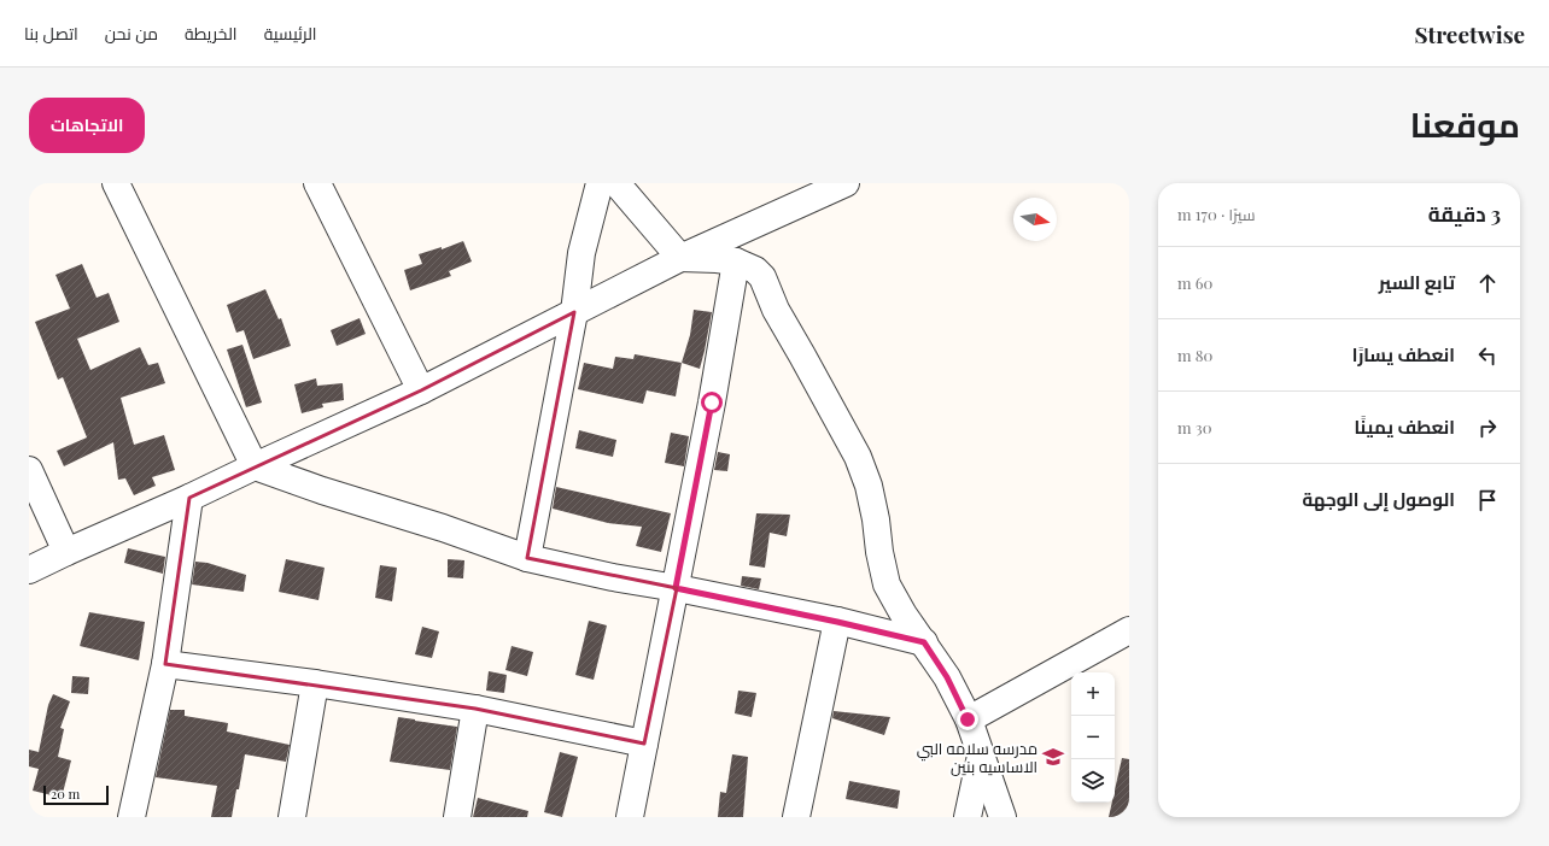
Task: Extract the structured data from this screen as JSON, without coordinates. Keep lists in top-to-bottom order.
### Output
{
  "places": {
    "school or university": ["مدرسه سلامه البي الاساسيه بنين"]
  },
  "scale_bar": "20 m",
  "north": "right",
  "page": {
    "header": "Streetwise",
    "nav": [
      "الرئيسية",
      "الخريطة",
      "من نحن",
      "اتصل بنا"
    ],
    "title": "موقعنا",
    "buttons": "الاتجاهات",
    "heading": ["3 دقيقة", "سيرًا · 170 m"],
    "list": [
      ["تابع السير", "60 m"],
      ["انعطف يسارًا", "80 m"],
      ["انعطف يمينًا", "30 m"],
      "الوصول إلى الوجهة"
    ],
    "map_buttons": ["+", "−"],
    "scale": "20 m"
  }
}
